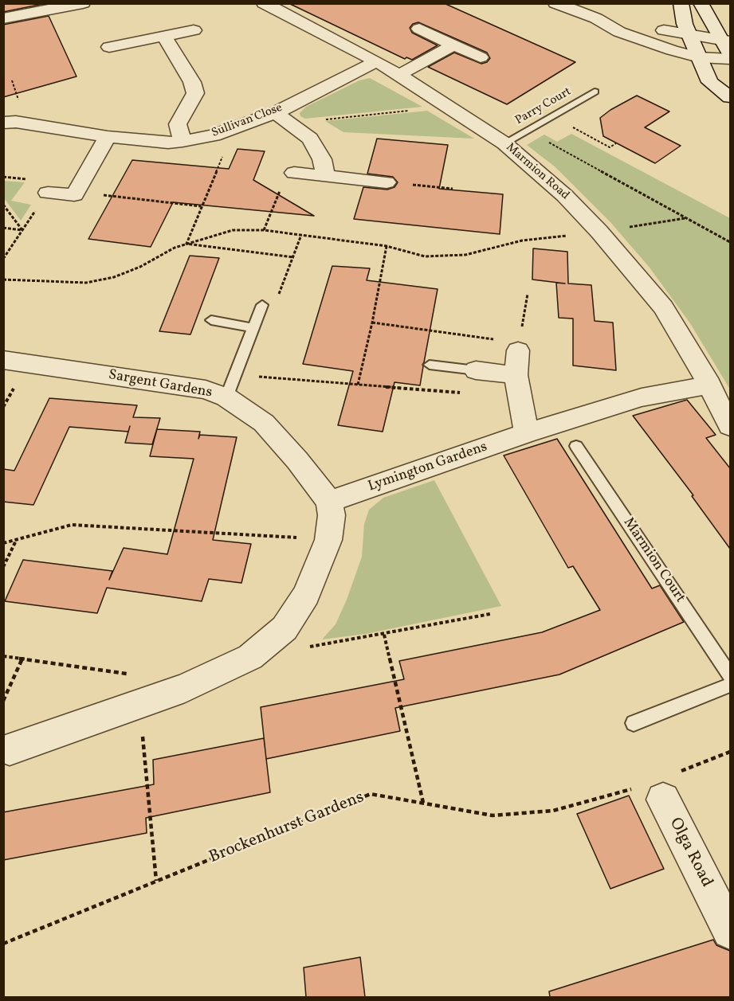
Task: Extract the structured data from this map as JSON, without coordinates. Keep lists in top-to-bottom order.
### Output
{
  "streets": {
    "street": [
      "Sullivan Close",
      "Marmion Road",
      "Sargent Gardens",
      "Lymington Gardens",
      "Olga Road"
    ],
    "lane": ["Parry Court", "Marmion Court"],
    "path": ["Brockenhurst Gardens"]
  },
  "crossings": [
    ["Parry Court", "Marmion Road"],
    ["Sullivan Close", "Marmion Road"],
    ["Marmion Road", "Lymington Gardens"],
    ["Sargent Gardens", "Lymington Gardens"],
    ["Brockenhurst Gardens", "Olga Road"]
  ]
}
